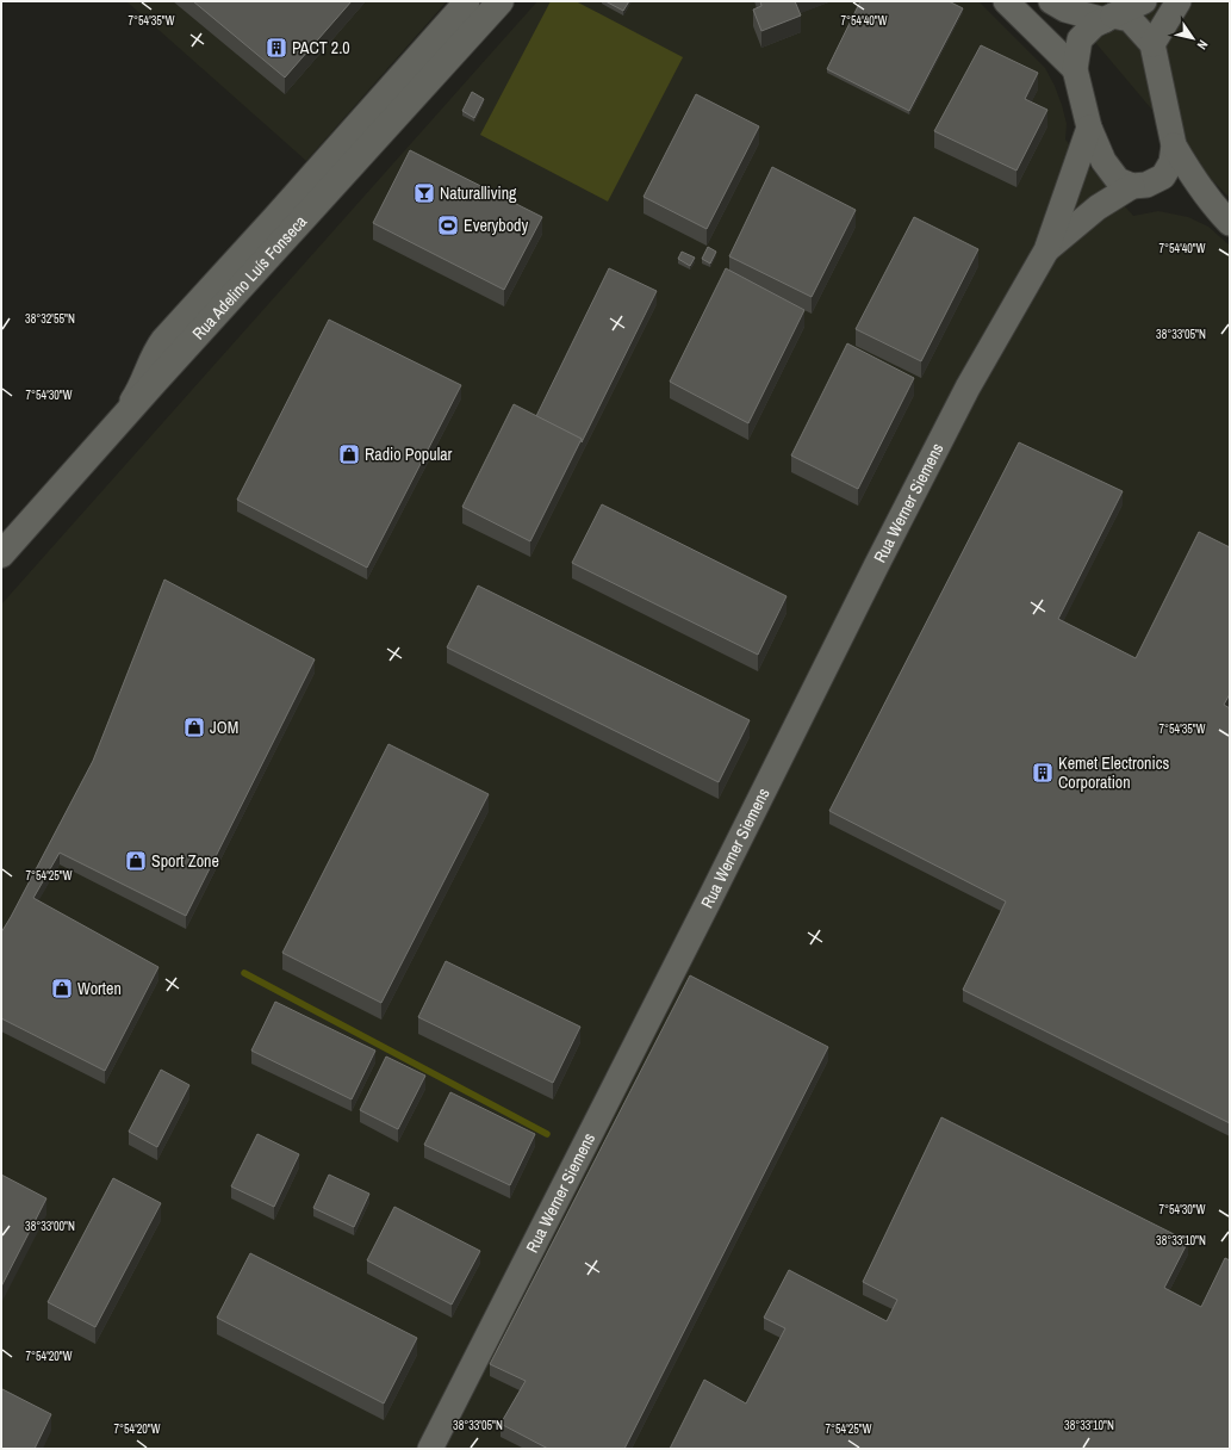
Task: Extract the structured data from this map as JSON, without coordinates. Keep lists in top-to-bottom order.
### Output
{
  "streets": {
    "street": ["Rua Adelino Luís Fonseca", "Rua Werner Siemens"]
  },
  "places": {
    "building": ["PACT 2.0", "Kemet Electronics Corporation"],
    "bar": ["Naturalliving"],
    "sports": ["Everybody"],
    "shop": [
      "Radio Popular",
      "JOM",
      "Sport Zone",
      "Worten"
    ]
  },
  "north": "bottom right",
  "coordinates": [
    "7°54'35\"W",
    "7°54'40\"W",
    "38°32'55\"N",
    "38°33'05\"N",
    "7°54'30\"W",
    "7°54'25\"W",
    "38°33'00\"N",
    "38°33'10\"N",
    "7°54'20\"W"
  ]
}
